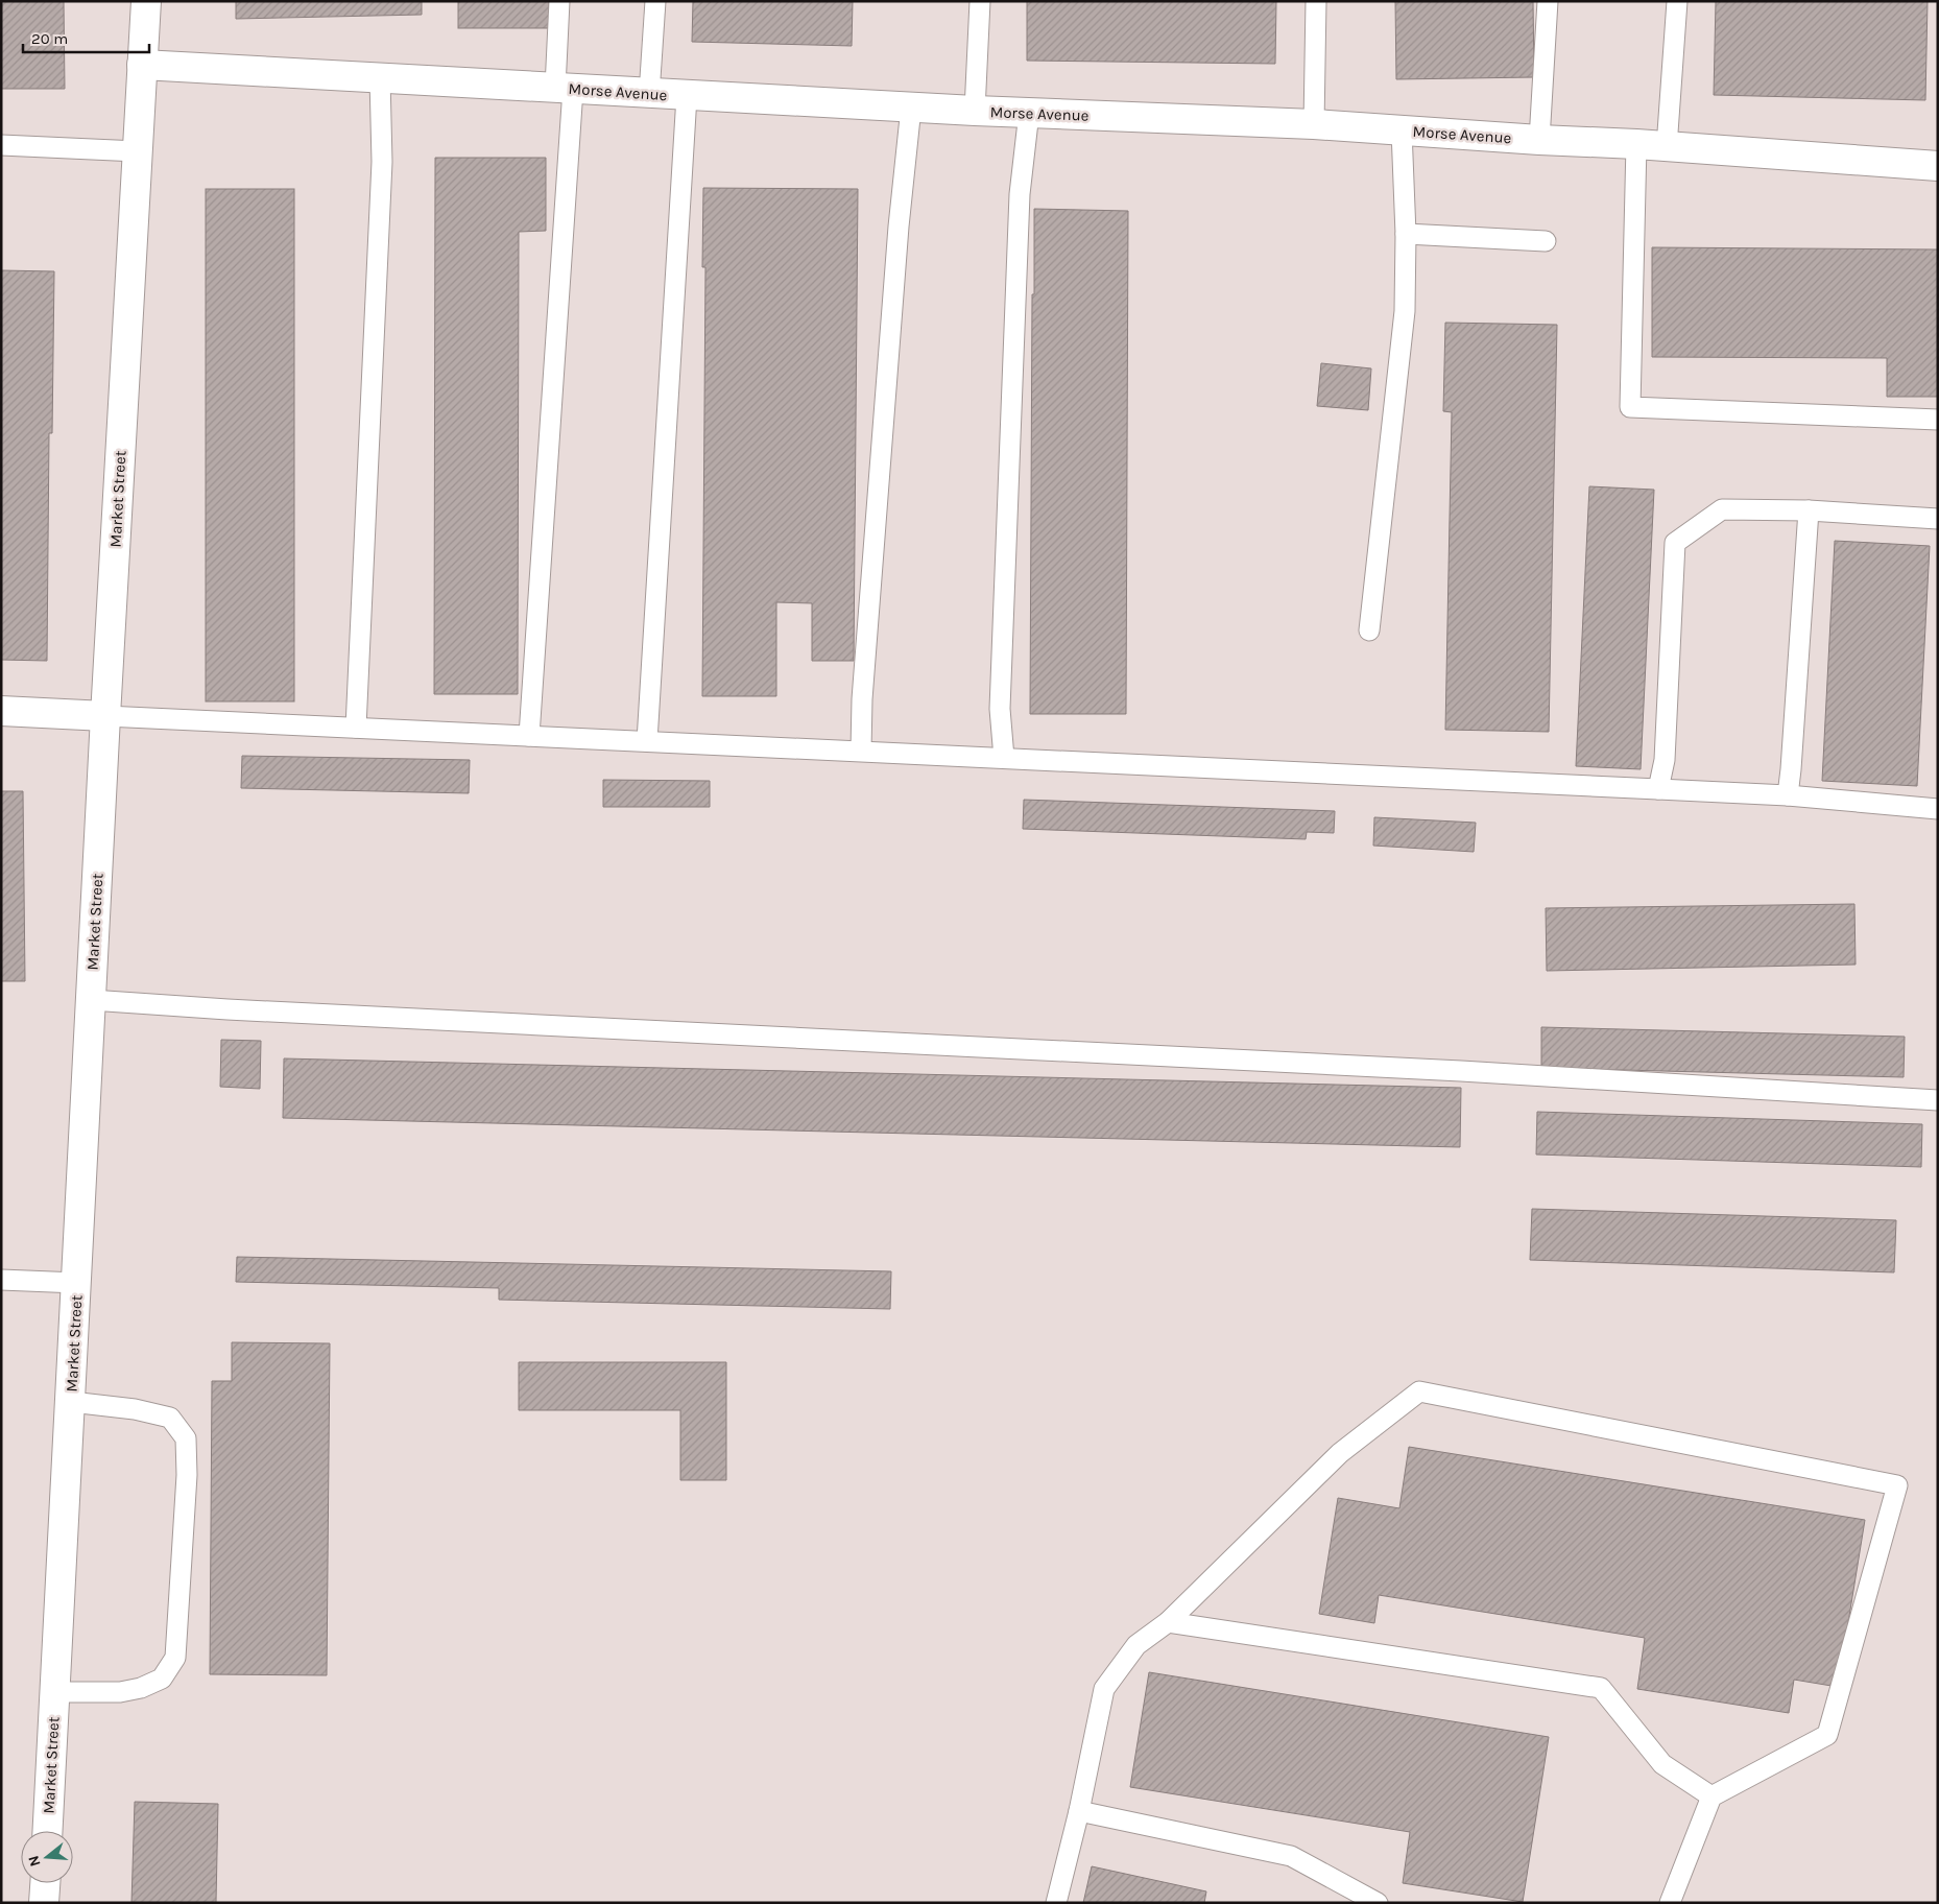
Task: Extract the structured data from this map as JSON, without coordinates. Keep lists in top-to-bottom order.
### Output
{
  "streets": {
    "street": ["Morse Avenue", "Market Street"]
  },
  "crossings": [
    ["Morse Avenue", "Market Street"]
  ],
  "scale_bar": "20 m",
  "north": "left"
}
